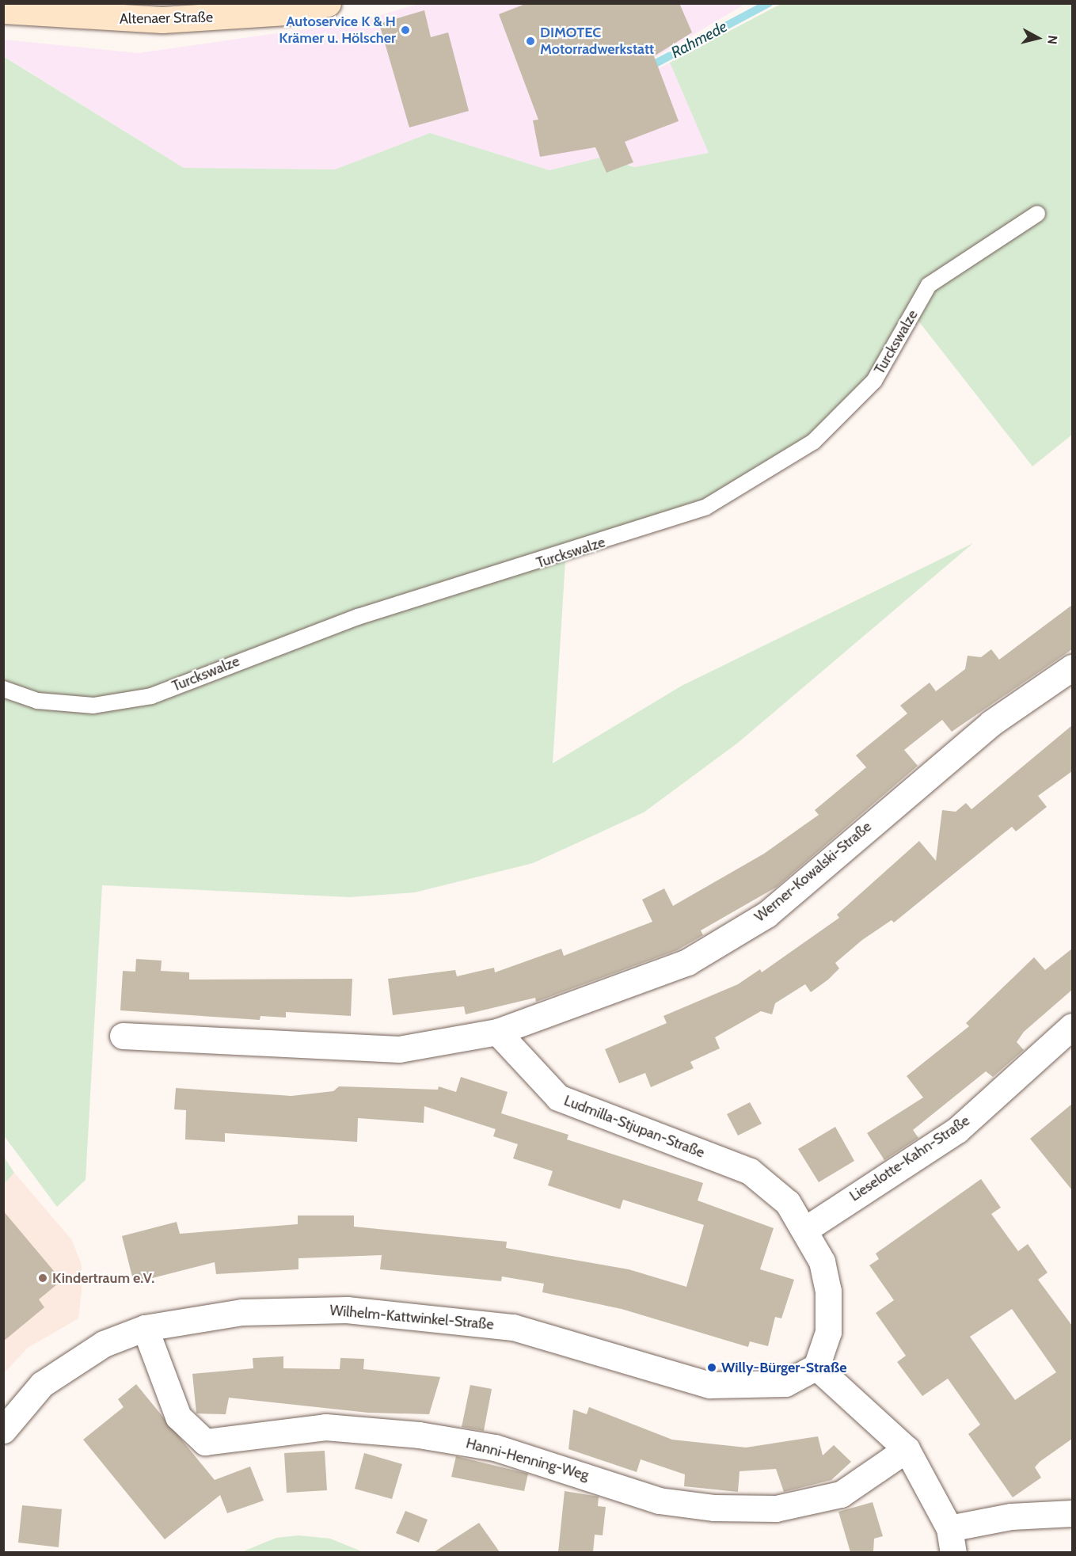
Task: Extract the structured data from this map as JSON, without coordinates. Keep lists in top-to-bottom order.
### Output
{
  "streets": {
    "main road": ["Altenaer Straße"],
    "street": [
      "Werner-Kowalski-Straße",
      "Ludmilla-Stjupan-Straße",
      "Lieselotte-Kahn-Straße",
      "Wilhelm-Kattwinkel-Straße",
      "Hanni-Henning-Weg"
    ],
    "lane": ["Turckswalze"]
  },
  "crossings": [
    ["Werner-Kowalski-Straße", "Ludmilla-Stjupan-Straße"],
    ["Ludmilla-Stjupan-Straße", "Lieselotte-Kahn-Straße"],
    ["Ludmilla-Stjupan-Straße", "Wilhelm-Kattwinkel-Straße"],
    ["Wilhelm-Kattwinkel-Straße", "Hanni-Henning-Weg"]
  ],
  "water": ["Rahmede"],
  "places": [
    "Autoservice K & H Krämer u. Hölscher",
    "DIMOTEC Motorradwerkstatt",
    "Kindertraum e.V.",
    "Willy-Bürger-Straße"
  ],
  "north": "right"
}
